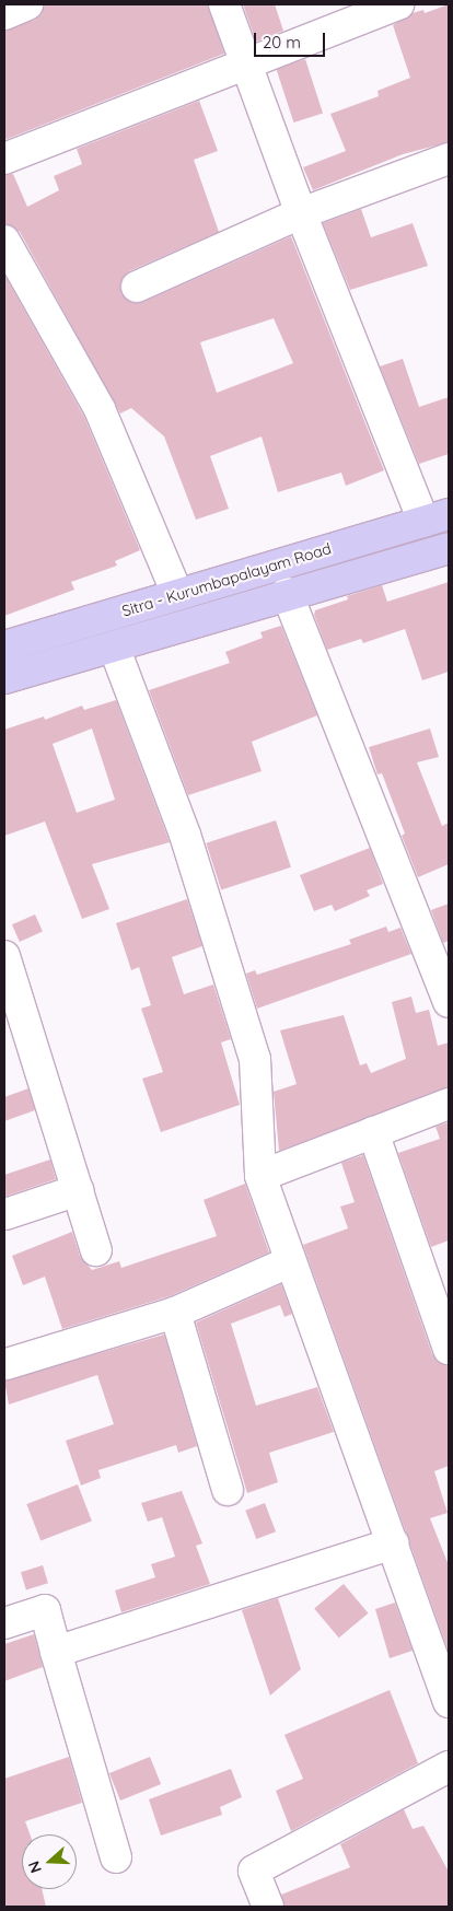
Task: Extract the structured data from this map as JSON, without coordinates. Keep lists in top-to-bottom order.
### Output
{
  "streets": {
    "main road": ["Sitra - Kurumbapalayam Road"]
  },
  "scale_bar": "20 m",
  "north": "left"
}
